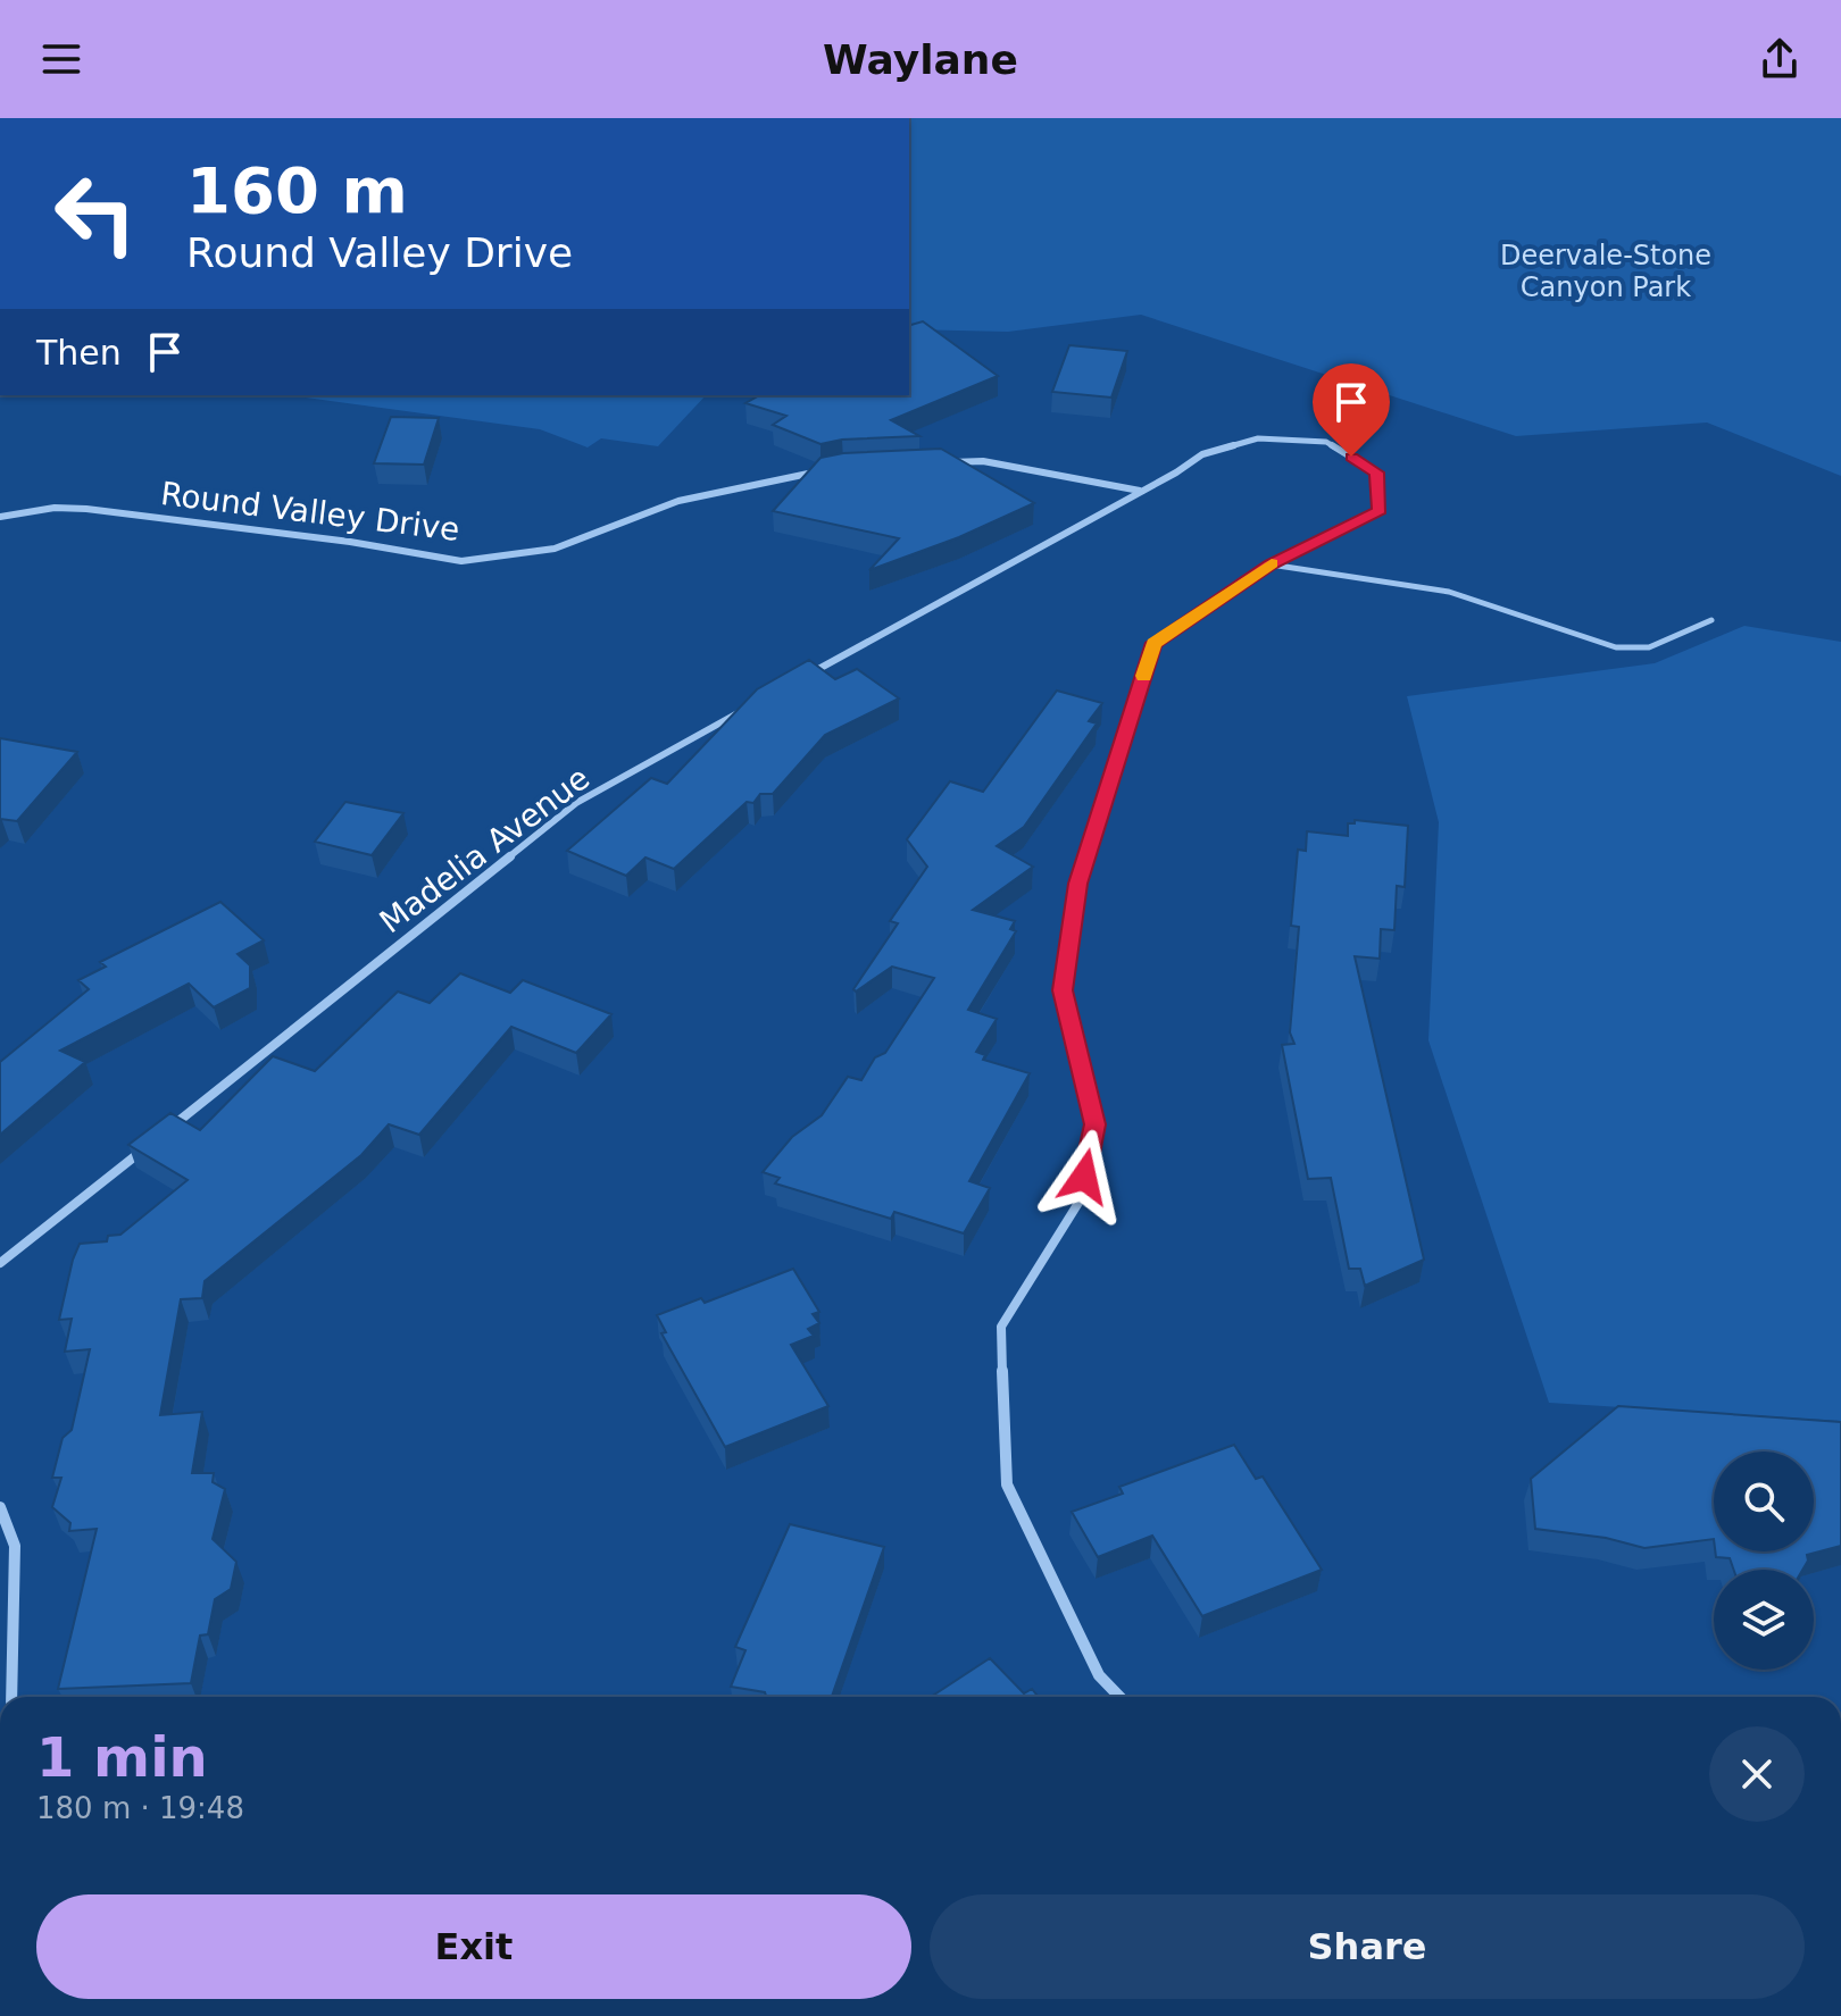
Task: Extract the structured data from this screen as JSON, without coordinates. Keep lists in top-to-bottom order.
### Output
{
  "streets": {
    "street": ["Round Valley Drive", "Madelia Avenue"]
  },
  "parks": ["Deervale-Stone Canyon Park"],
  "page": {
    "header": "Waylane",
    "turn": ["160 m", "Round Valley Drive"],
    "then": "Then",
    "heading": ["1 min", "180 m · 19:48"],
    "buttons": ["Exit", "Share"]
  }
}
